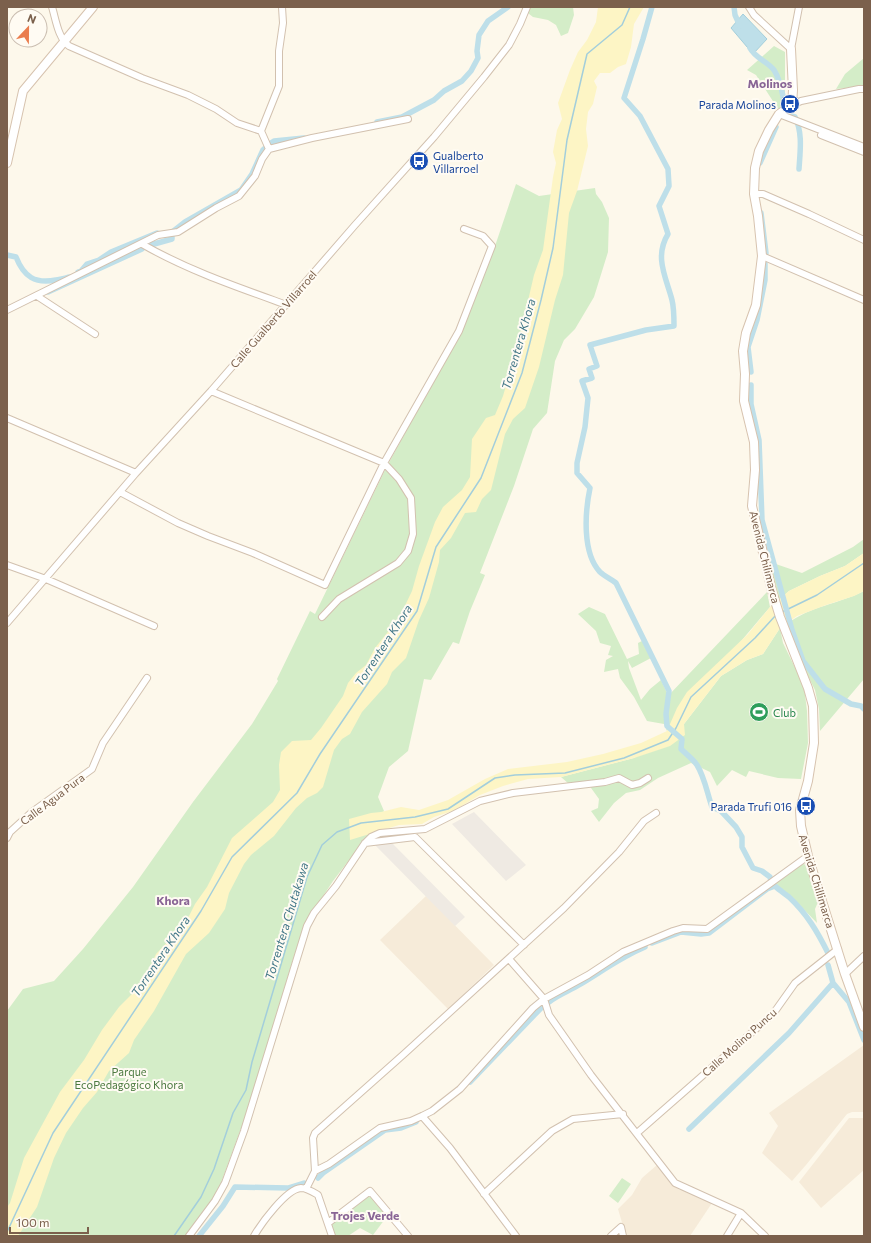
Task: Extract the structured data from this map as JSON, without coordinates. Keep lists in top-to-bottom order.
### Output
{
  "streets": {
    "street": [
      "Calle Gualberto Villarroel",
      "Avenida Chilimarca",
      "Calle Agua Pura",
      "Avenida Chillimarca",
      "Calle Molino Puncu"
    ]
  },
  "crossings": [
    ["Avenida Chilimarca", "Avenida Chillimarca"],
    ["Avenida Chillimarca", "Calle Molino Puncu"]
  ],
  "districts": ["Molinos", "Khora", "Trojes Verde"],
  "water": ["Torrentera Khora", "Torrentera Chutakawa"],
  "parks": ["Parque EcoPedagógico Khora"],
  "places": {
    "bus stop": ["Parada Molinos", "Gualberto Villarroel", "Parada Trufi 016"],
    "sports": ["Club"]
  },
  "scale_bar": "100 m",
  "north": "top"
}
